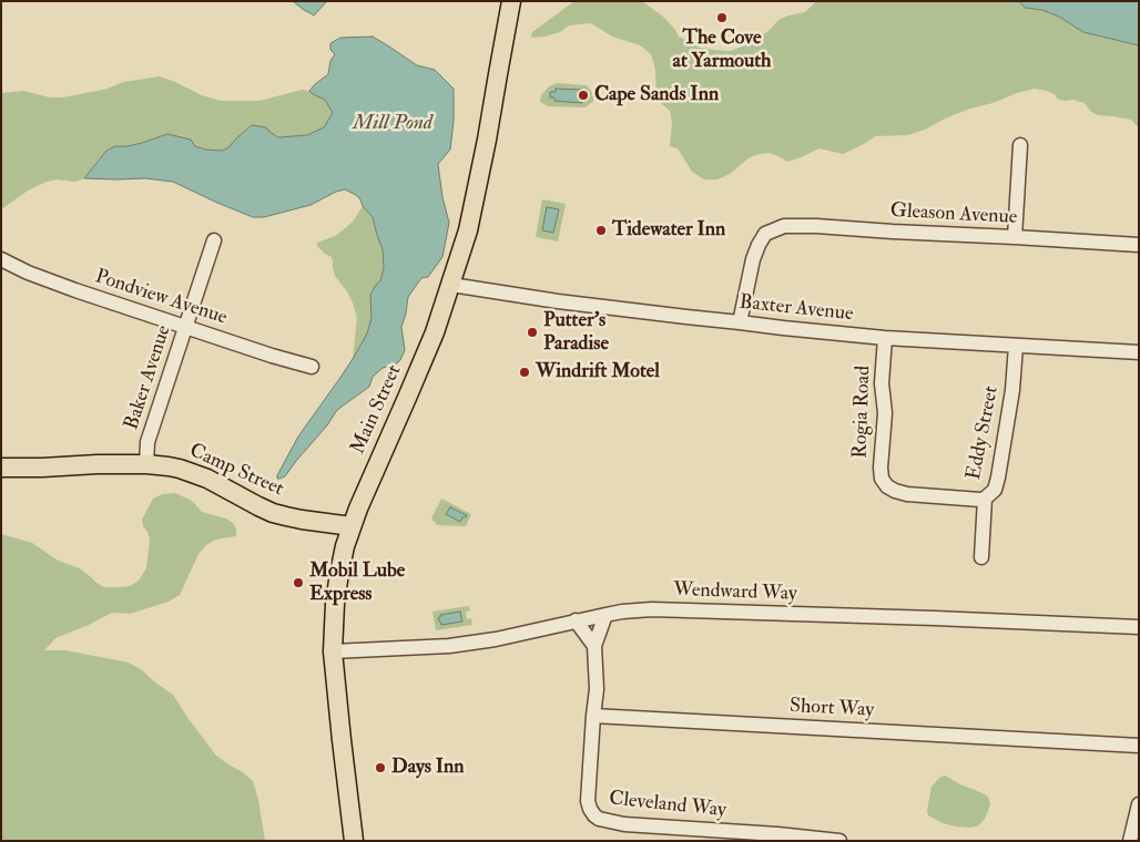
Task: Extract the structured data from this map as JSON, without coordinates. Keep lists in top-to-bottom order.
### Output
{
  "streets": {
    "main road": ["Main Street", "Camp Street"],
    "street": [
      "Gleason Avenue",
      "Pondview Avenue",
      "Baxter Avenue",
      "Baker Avenue",
      "Rogia Road",
      "Eddy Street",
      "Wendward Way",
      "Short Way",
      "Cleveland Way"
    ]
  },
  "crossings": [
    ["Gleason Avenue", "Baxter Avenue"],
    ["Pondview Avenue", "Baker Avenue"],
    ["Baxter Avenue", "Main Street"],
    ["Baxter Avenue", "Rogia Road"],
    ["Baxter Avenue", "Eddy Street"],
    ["Baker Avenue", "Camp Street"],
    ["Main Street", "Camp Street"],
    ["Main Street", "Wendward Way"],
    ["Rogia Road", "Eddy Street"],
    ["Short Way", "Cleveland Way"]
  ],
  "water": ["Mill Pond"],
  "places": [
    "The Cove at Yarmouth",
    "Cape Sands Inn",
    "Tidewater Inn",
    "Putter's Paradise",
    "Windrift Motel",
    "Mobil Lube Express",
    "Days Inn"
  ]
}
